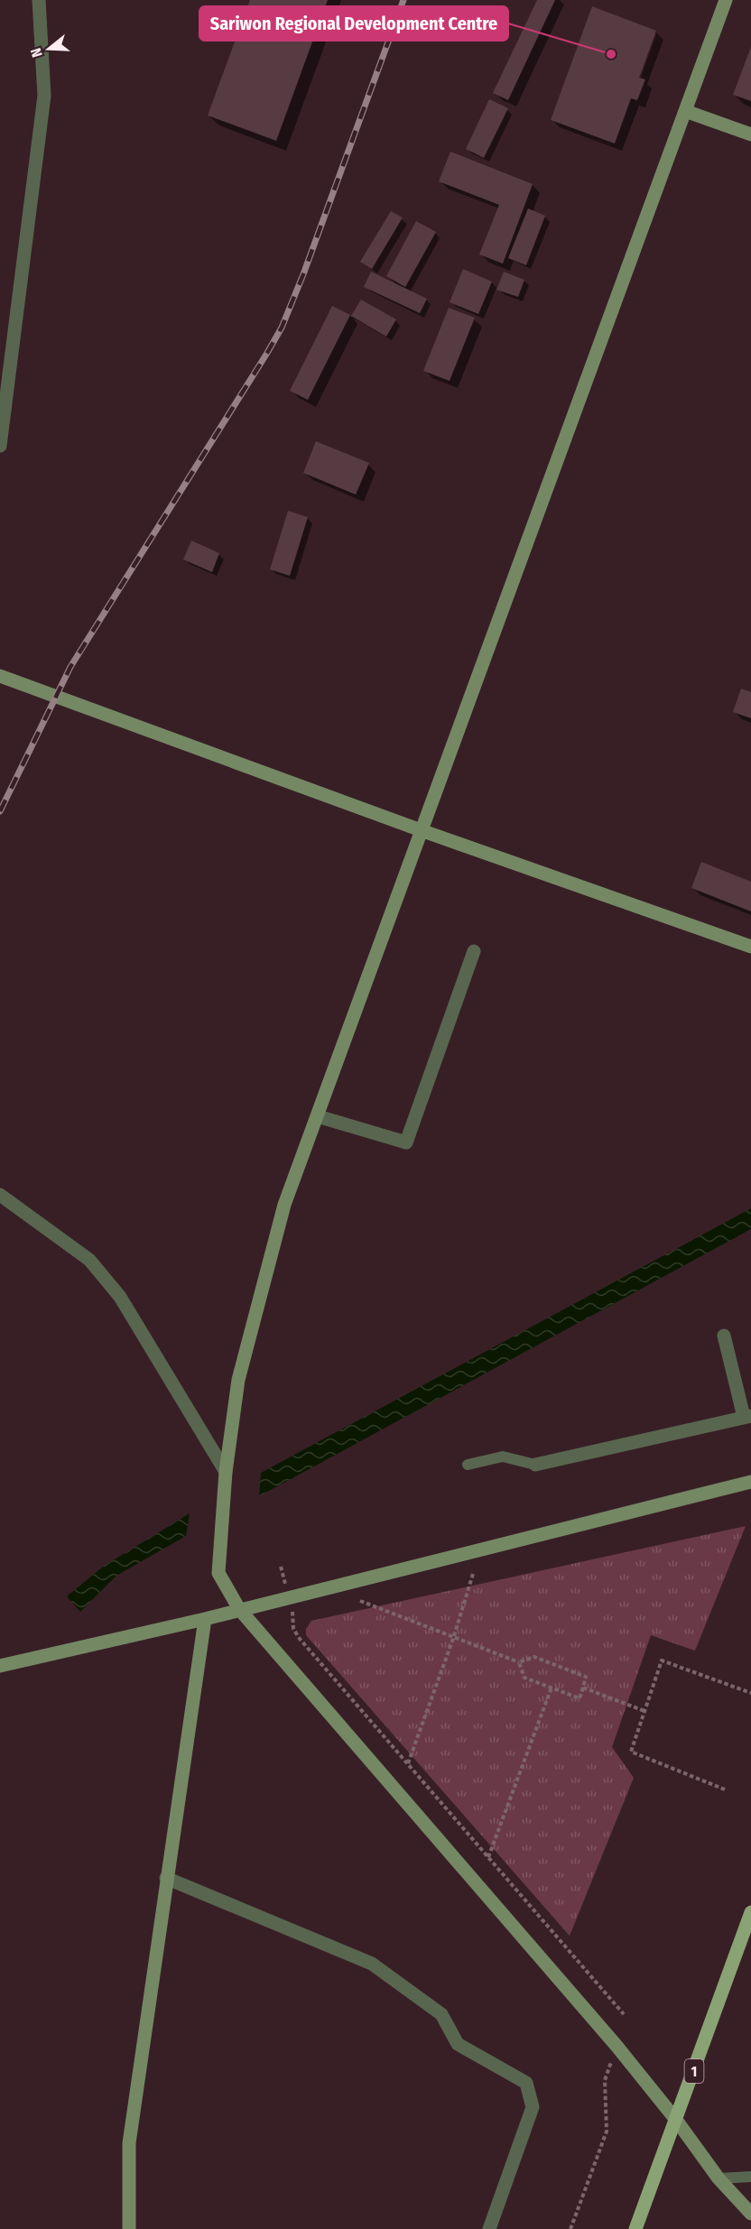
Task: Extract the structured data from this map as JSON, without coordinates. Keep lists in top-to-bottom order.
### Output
{
  "streets": {
    "main road": ["1"]
  },
  "places": ["Sariwon Regional Development Centre"],
  "north": "left"
}
